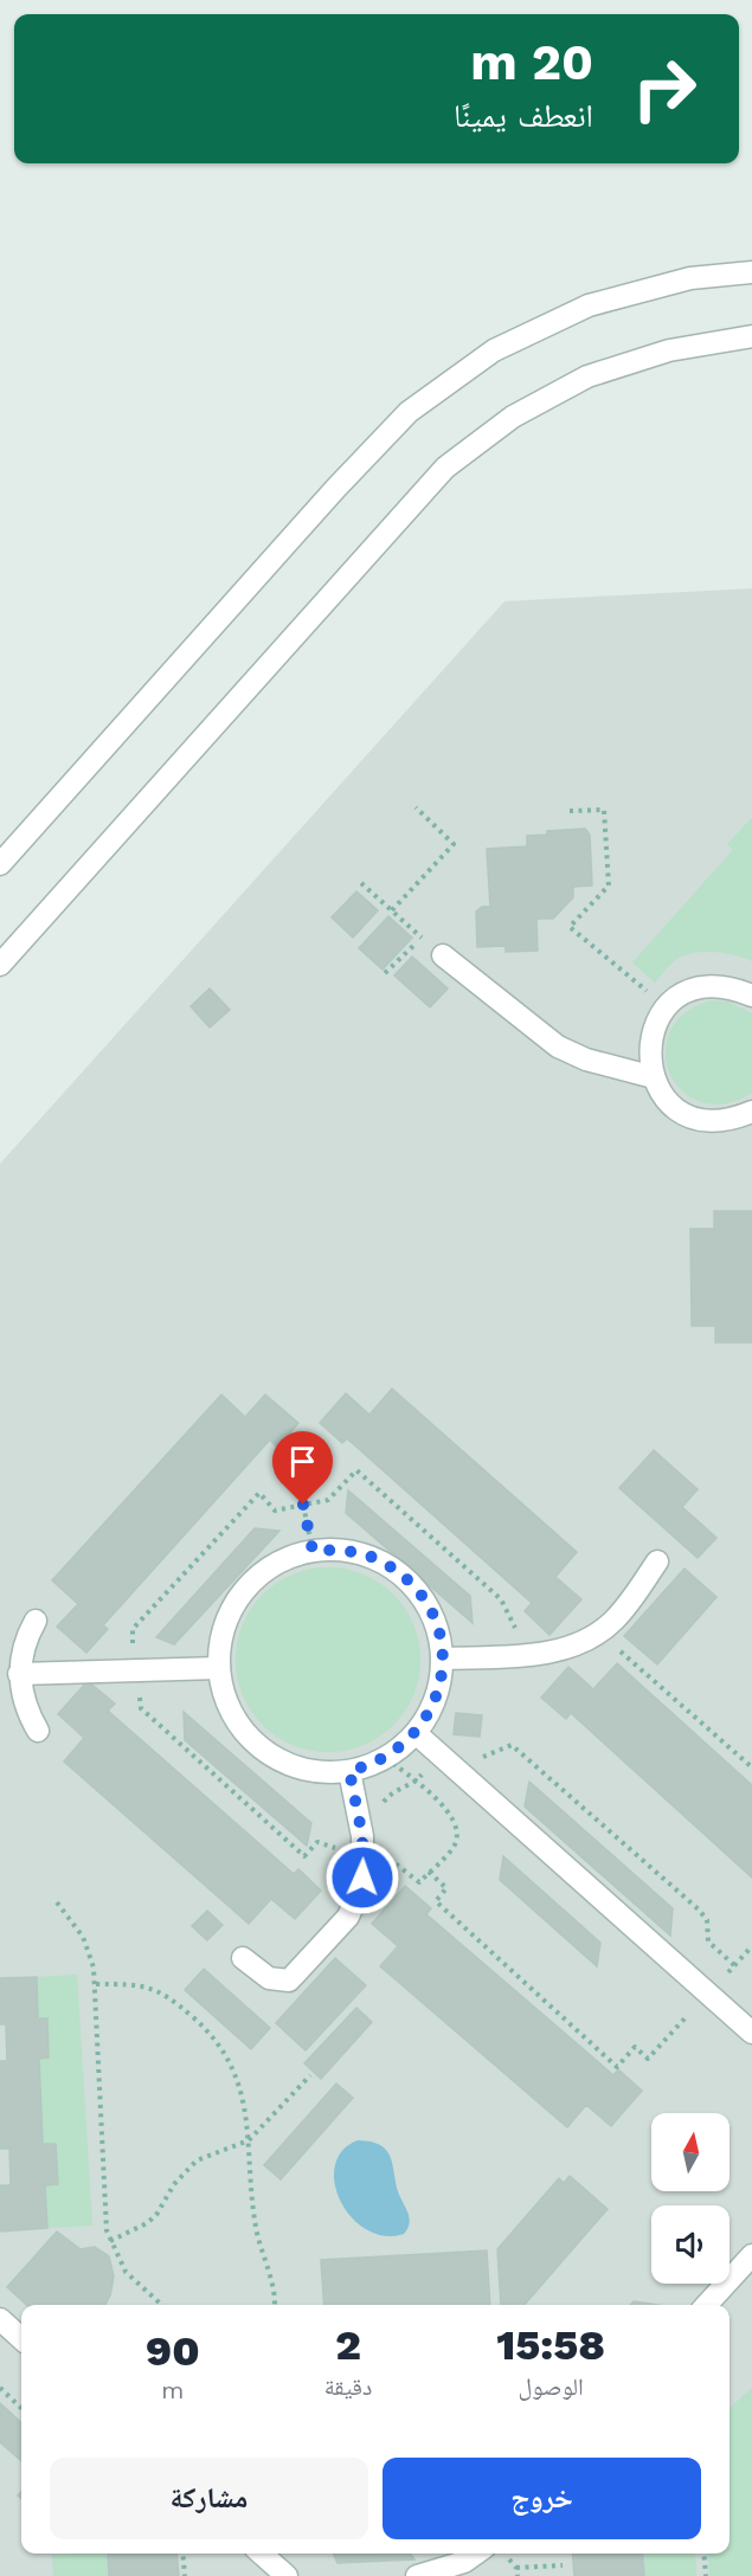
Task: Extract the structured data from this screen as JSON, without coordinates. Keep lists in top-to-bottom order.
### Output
{
  "north": "top",
  "page": {
    "turn": ["20 m", "انعطف يمينًا"],
    "eta": [
      "15:58",
      "الوصول",
      "2",
      "دقيقة",
      "90",
      "m"
    ],
    "buttons": ["خروج", "مشاركة"]
  }
}
